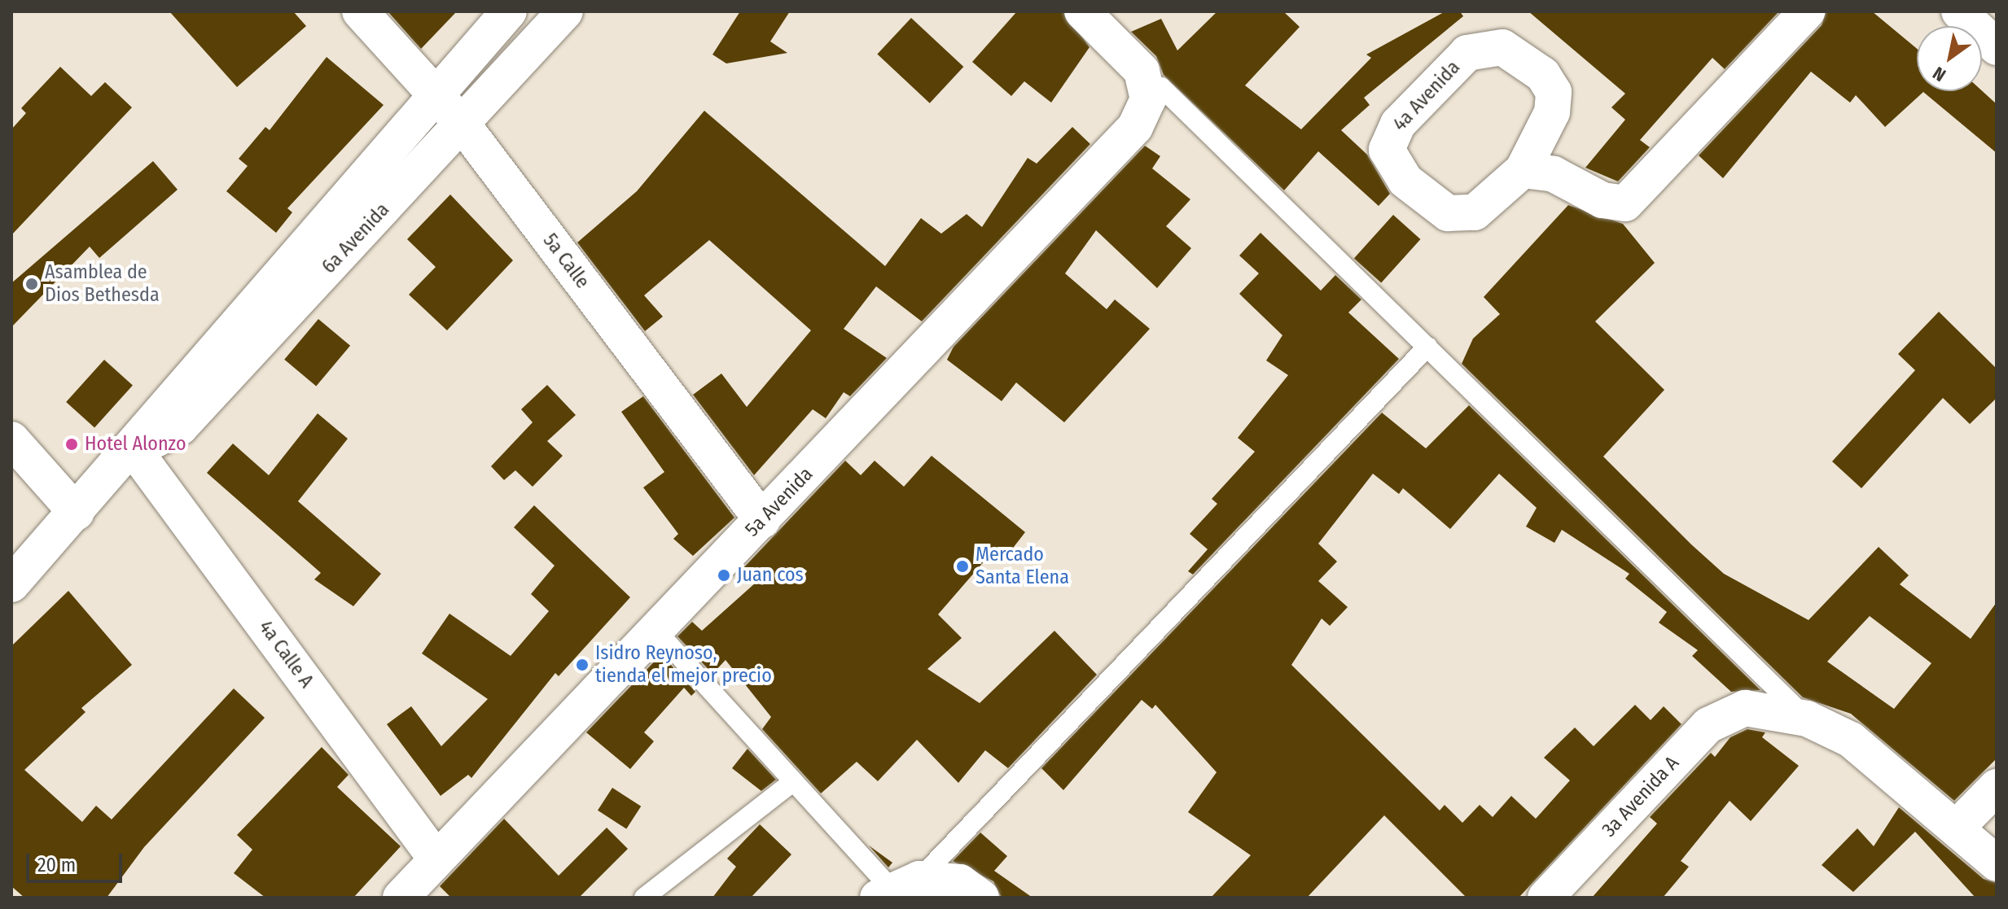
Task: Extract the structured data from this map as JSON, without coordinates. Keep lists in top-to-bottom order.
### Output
{
  "streets": {
    "street": [
      "4a Avenida",
      "6a Avenida",
      "5a Calle",
      "5a Avenida",
      "4a Calle A",
      "3a Avenida A"
    ]
  },
  "crossings": [
    ["6a Avenida", "5a Calle"],
    ["6a Avenida", "4a Calle A"],
    ["5a Calle", "5a Avenida"],
    ["5a Avenida", "4a Calle A"]
  ],
  "places": [
    "Asamblea de Dios Bethesda",
    "Hotel Alonzo",
    "Mercado Santa Elena",
    "Juan cos",
    "Isidro Reynoso, tienda el mejor precio"
  ],
  "scale_bar": "20 m",
  "north": "bottom left"
}
